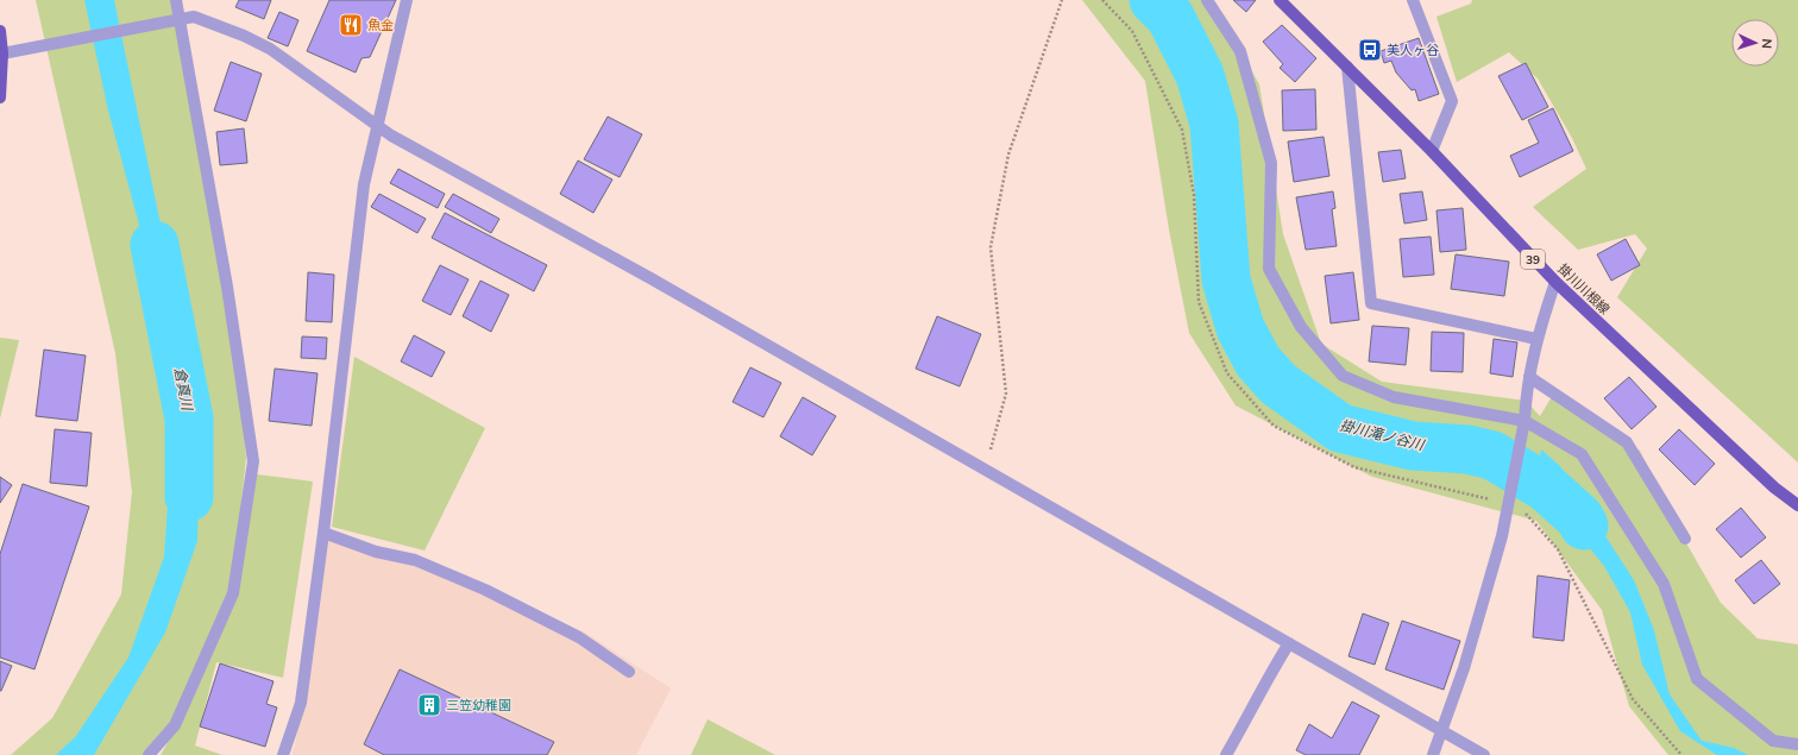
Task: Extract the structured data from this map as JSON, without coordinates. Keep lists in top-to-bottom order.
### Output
{
  "streets": {
    "main road": ["39", "掛川川根線"]
  },
  "water": ["倉真川", "掛川滝ノ谷川"],
  "places": {
    "restaurant": ["魚金"],
    "bus stop": ["美人ヶ谷"],
    "building": ["三笠幼稚園"]
  },
  "north": "right"
}
